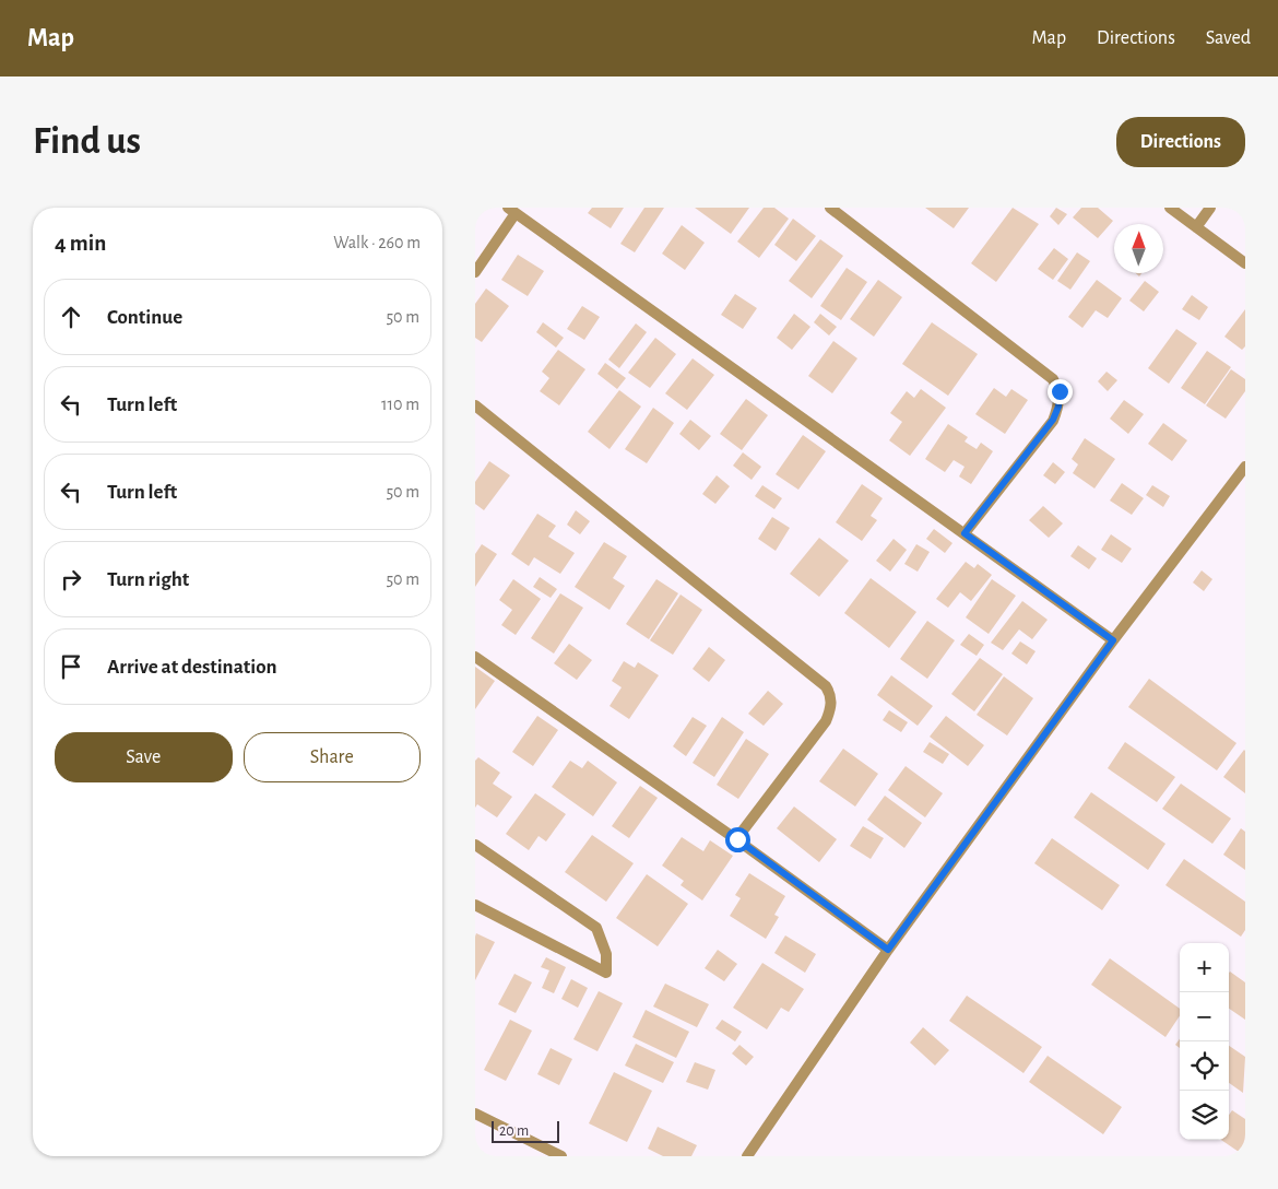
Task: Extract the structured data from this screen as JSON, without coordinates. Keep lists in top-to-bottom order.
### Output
{
  "scale_bar": "20 m",
  "north": "top",
  "page": {
    "header": "Map",
    "nav": ["Map", "Directions", "Saved"],
    "buttons": [
      "Directions",
      ["Save", "Share"]
    ],
    "title": "Find us",
    "heading": ["4 min", "Walk · 260 m"],
    "list": [
      ["Continue", "50 m"],
      ["Turn left", "110 m"],
      ["Turn left", "50 m"],
      ["Turn right", "50 m"],
      "Arrive at destination"
    ],
    "map_buttons": ["+", "−"],
    "scale": "20 m"
  }
}
